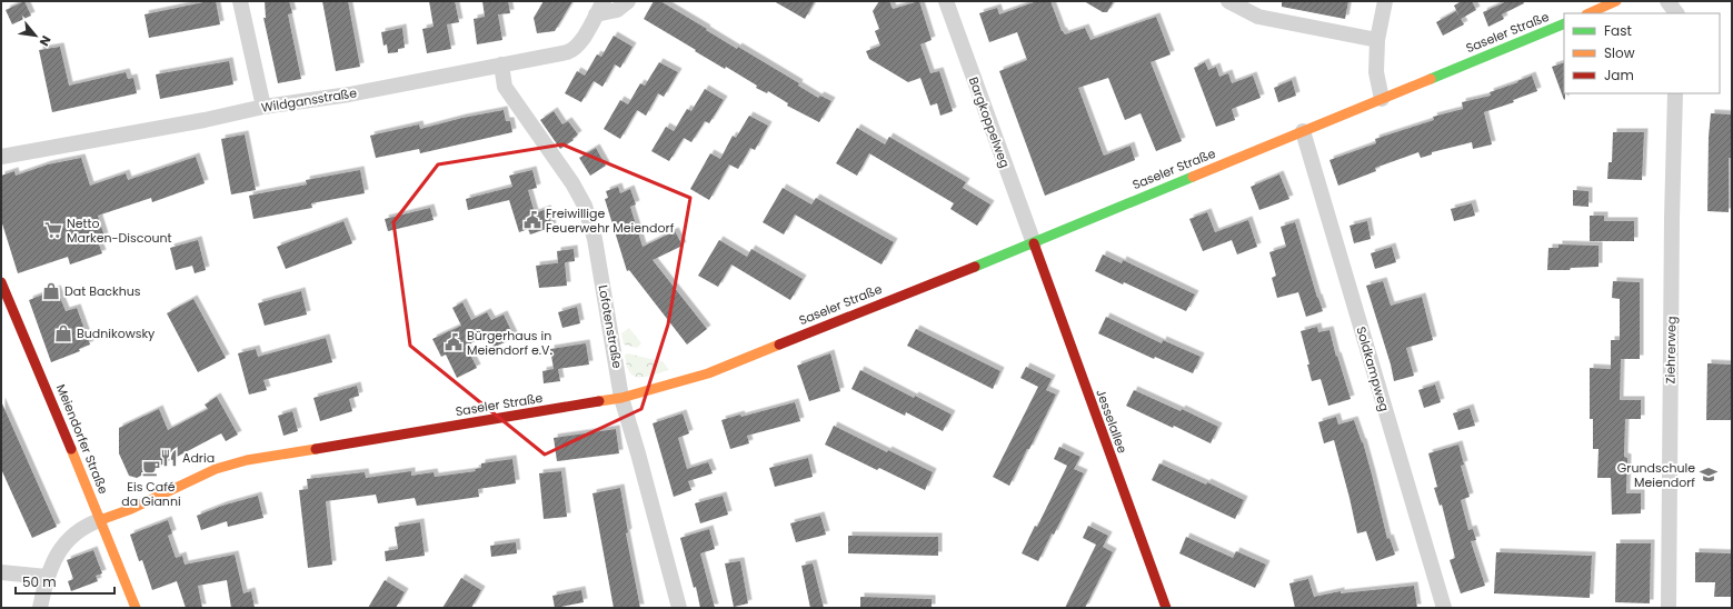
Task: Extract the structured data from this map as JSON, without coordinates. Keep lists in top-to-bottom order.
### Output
{
  "streets": {
    "street": [
      "Saseler Straße",
      "Wildgansstraße",
      "Bargkoppelweg",
      "Lofotenstraße",
      "Ziehrerweg",
      "Soldkampweg",
      "Jesselallee",
      "Meiendorfer Straße"
    ]
  },
  "crossings": [
    ["Saseler Straße", "Bargkoppelweg"],
    ["Saseler Straße", "Lofotenstraße"],
    ["Saseler Straße", "Soldkampweg"],
    ["Saseler Straße", "Jesselallee"],
    ["Saseler Straße", "Meiendorfer Straße"],
    ["Wildgansstraße", "Lofotenstraße"],
    ["Bargkoppelweg", "Jesselallee"]
  ],
  "places": {
    "public building": ["Freiwillige Feuerwehr Meiendorf", "Bürgerhaus in Meiendorf e.V."],
    "supermarket": ["Netto Marken-Discount"],
    "shop": ["Dat Backhus", "Budnikowsky"],
    "restaurant": ["Adria"],
    "cafe": ["Eis Café da Gianni"],
    "school or university": ["Grundschule Meiendorf"]
  },
  "legend": ["Fast", "Slow", "Jam"],
  "scale_bar": "50 m",
  "north": "bottom right"
}
